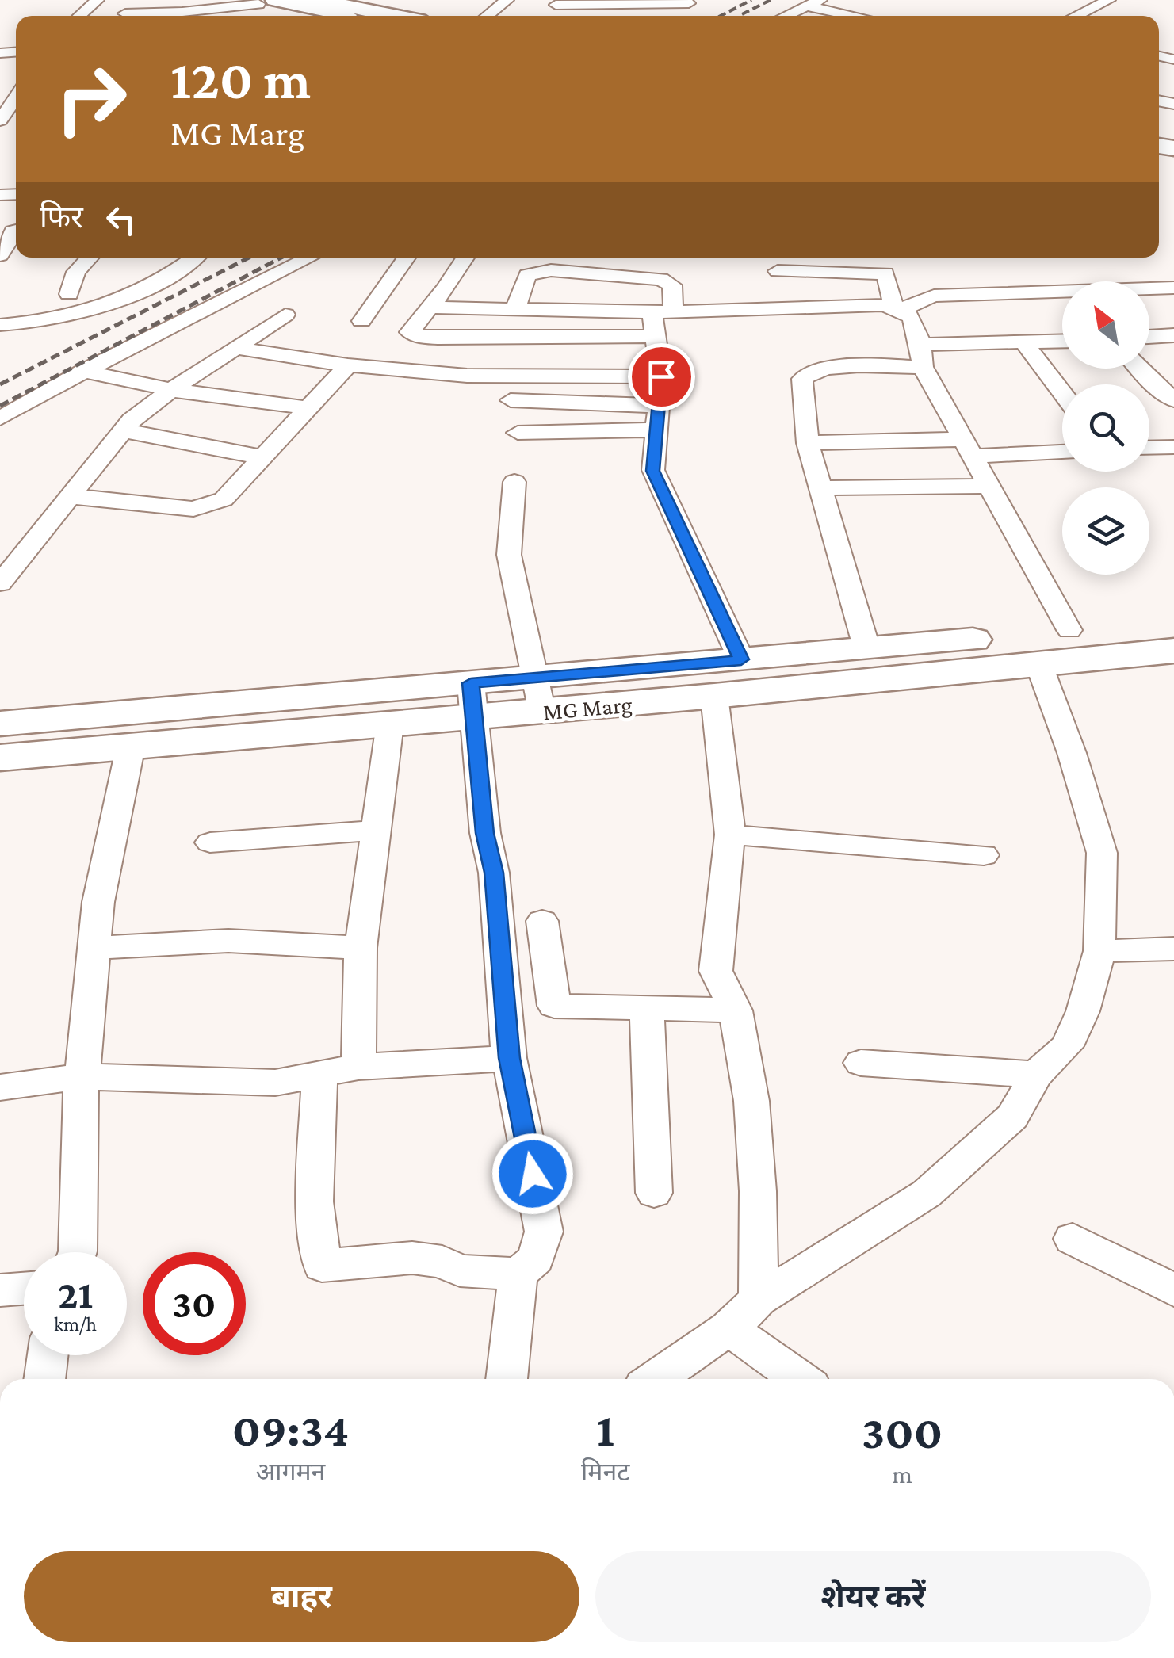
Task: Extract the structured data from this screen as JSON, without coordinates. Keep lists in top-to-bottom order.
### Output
{
  "streets": {
    "main road": ["MG Marg"]
  },
  "north": "top left",
  "page": {
    "turn": ["120 m", "MG Marg"],
    "then": "फिर",
    "speed": "21 km/h",
    "limit": "30",
    "eta": [
      "09:34",
      "आगमन",
      "1",
      "मिनट",
      "300",
      "m"
    ],
    "buttons": ["बाहर", "शेयर करें"]
  }
}
